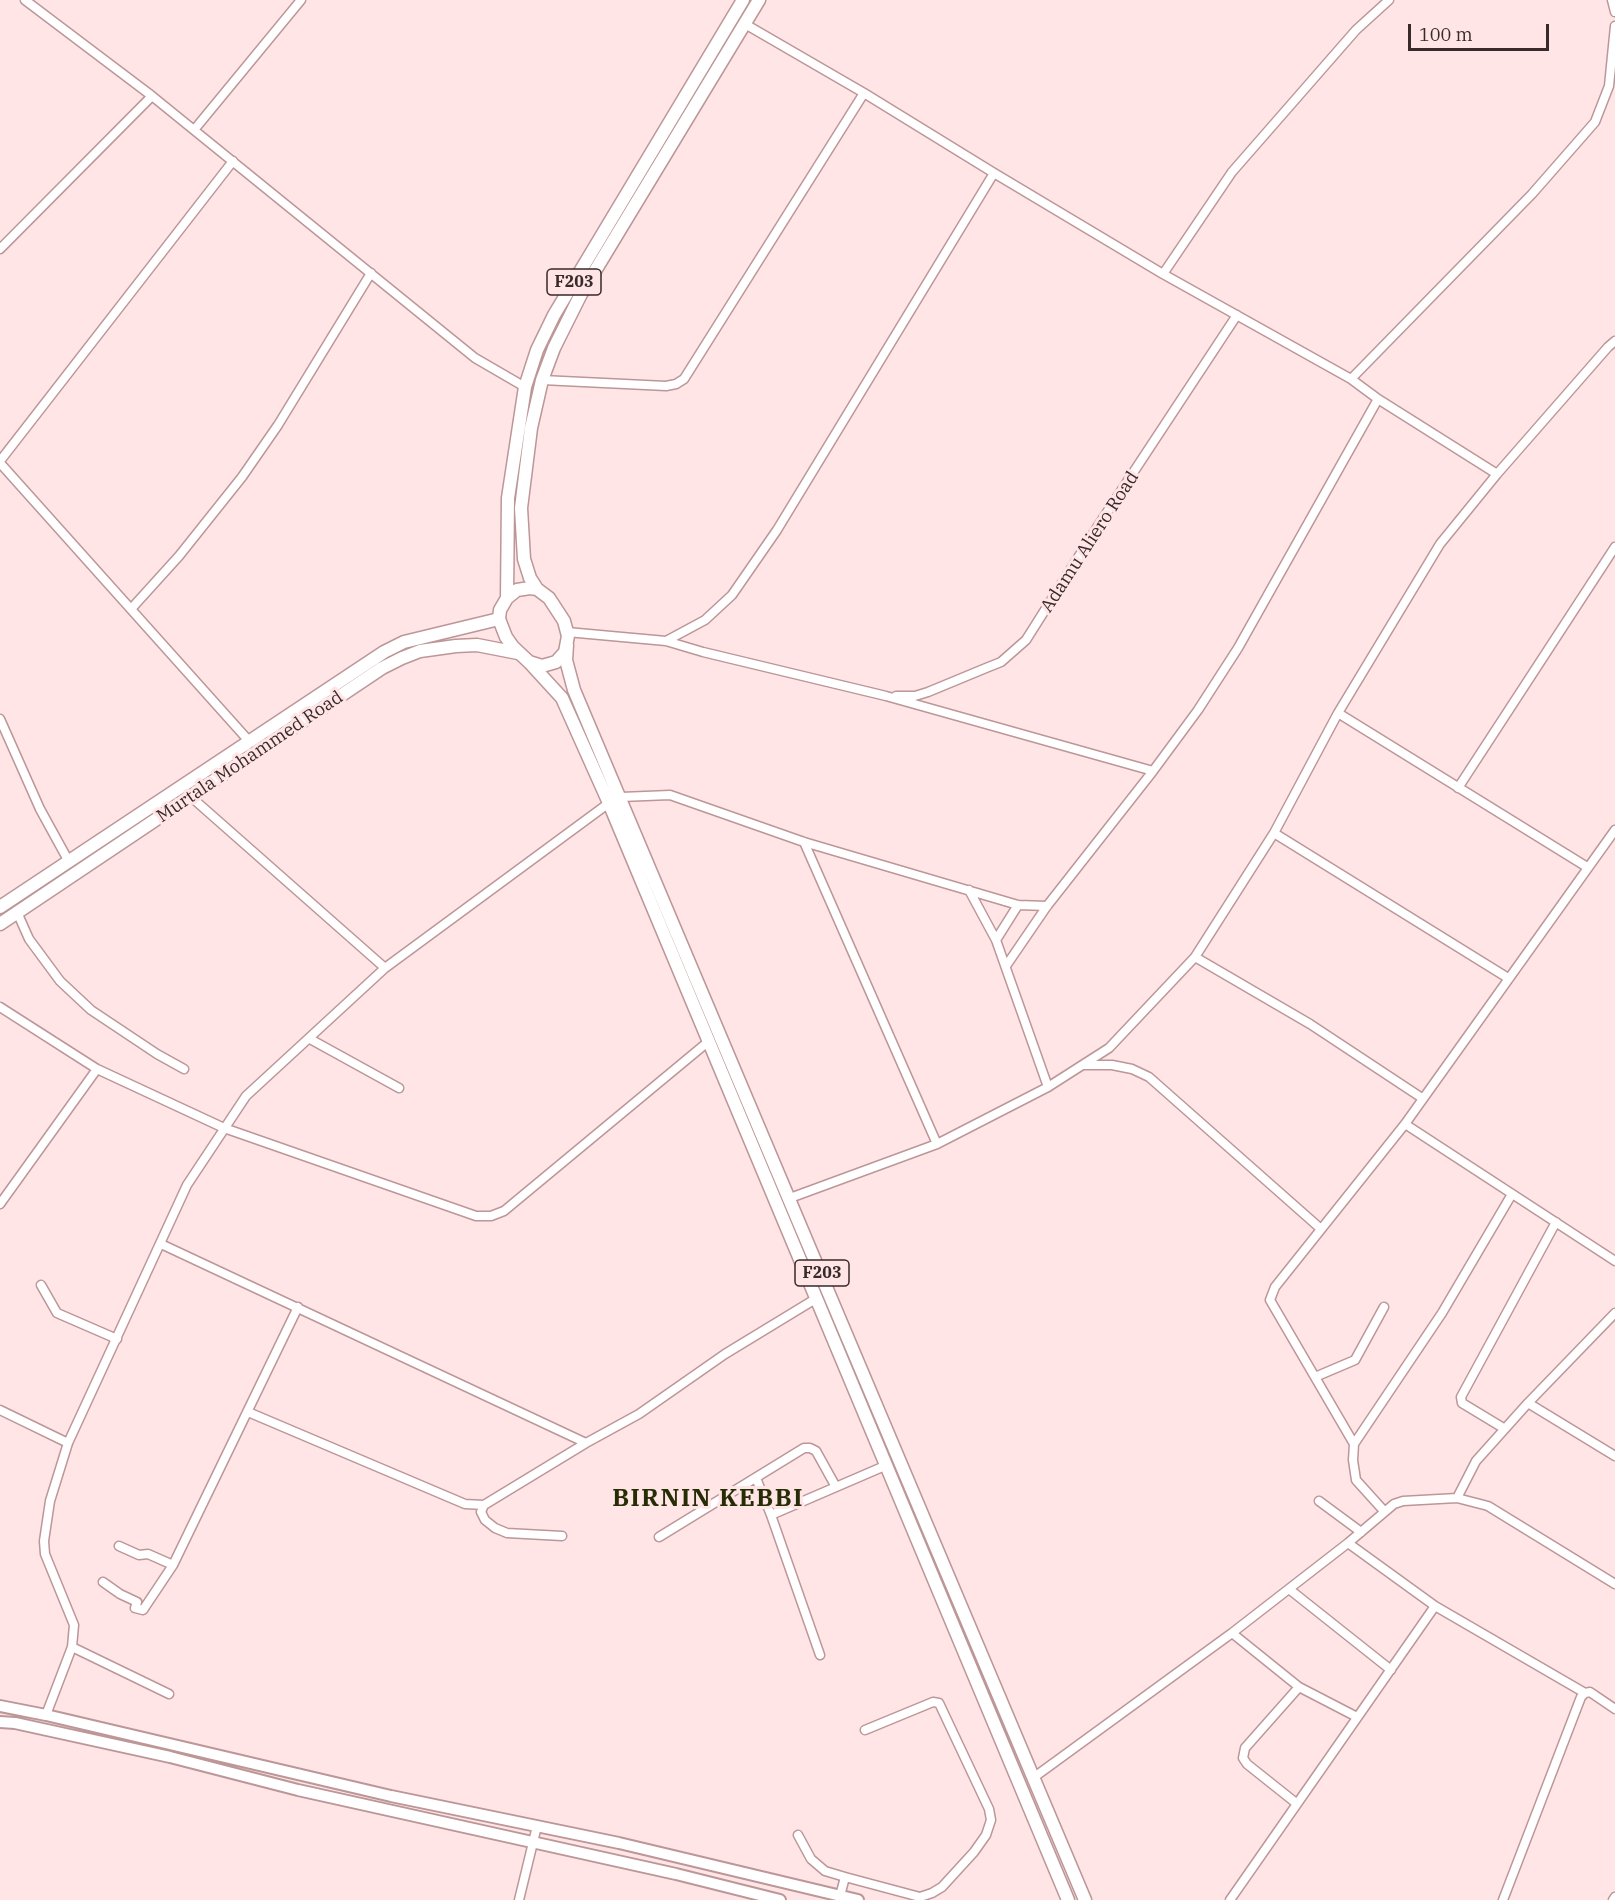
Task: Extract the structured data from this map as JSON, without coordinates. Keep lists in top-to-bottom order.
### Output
{
  "streets": {
    "main road": ["F203", "Murtala Mohammed Road"],
    "street": ["Adamu Aliero Road"]
  },
  "crossings": [
    ["F203", "Murtala Mohammed Road"]
  ],
  "districts": ["BIRNIN KEBBI"],
  "scale_bar": "100 m"
}
